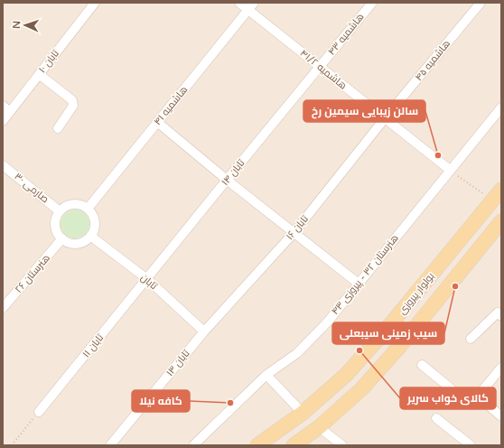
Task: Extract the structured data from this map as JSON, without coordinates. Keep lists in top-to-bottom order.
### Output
{
  "streets": {
    "main road": ["بولوار پیروزی"],
    "street": [
      "هاشمیه ۴۳",
      "هاشمیه ۴۵",
      "تابان ۱۰",
      "هاشمیه ۴۱/۲",
      "هاشمیه ۴۱",
      "تابان ۱۴",
      "صارمی ۳۰",
      "تابان ۱۶",
      "هنرستان ۲۶",
      "هنرستان ۳۲ - پیروزی ۴۳",
      "تابان",
      "تابان ۱۱",
      "تابان ۱۳"
    ]
  },
  "crossings": [
    ["هاشمیه ۴۳", "هاشمیه ۴۱/۲"],
    ["هاشمیه ۴۳", "تابان ۱۴"],
    ["هاشمیه ۴۵", "هاشمیه ۴۱/۲"],
    ["هاشمیه ۴۵", "تابان ۱۶"],
    ["هاشمیه ۴۱/۲", "هاشمیه ۴۱"],
    ["هاشمیه ۴۱/۲", "تابان ۱۴"],
    ["هاشمیه ۴۱/۲", "تابان ۱۶"],
    ["هاشمیه ۴۱/۲", "هنرستان ۳۲ - پیروزی ۴۳"],
    ["هاشمیه ۴۱", "صارمی ۳۰"],
    ["هاشمیه ۴۱", "هنرستان ۲۶"],
    ["هاشمیه ۴۱", "تابان"],
    ["تابان ۱۴", "تابان"],
    ["تابان ۱۴", "تابان ۱۱"],
    ["صارمی ۳۰", "هنرستان ۲۶"],
    ["صارمی ۳۰", "تابان"],
    ["تابان ۱۶", "تابان"],
    ["تابان ۱۶", "تابان ۱۳"],
    ["هنرستان ۲۶", "تابان"],
    ["تابان", "تابان ۱۱"],
    ["تابان", "تابان ۱۳"]
  ],
  "places": [
    "سالن زیبایی سیمین رخ",
    "سیب زمینی سیبعلی",
    "کالای خواب سریر",
    "کافه نیلا"
  ],
  "north": "left"
}
